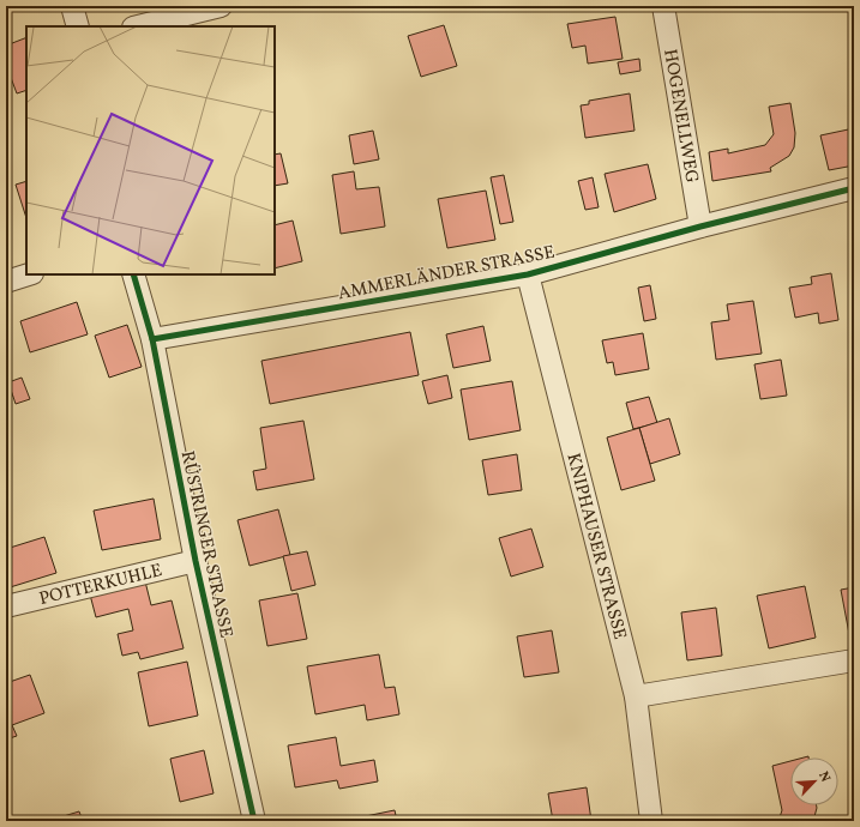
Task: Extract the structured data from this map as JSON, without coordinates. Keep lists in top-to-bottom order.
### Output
{
  "streets": {
    "street": [
      "HOGENELLWEG",
      "AMMERLÄNDER STRASSE",
      "RÜSTRINGER STRASSE",
      "KNIPHAUSER STRASSE",
      "POTTERKUHLE"
    ]
  },
  "crossings": [
    ["HOGENELLWEG", "AMMERLÄNDER STRASSE"],
    ["AMMERLÄNDER STRASSE", "RÜSTRINGER STRASSE"],
    ["AMMERLÄNDER STRASSE", "KNIPHAUSER STRASSE"],
    ["RÜSTRINGER STRASSE", "POTTERKUHLE"]
  ],
  "north": "top right"
}
